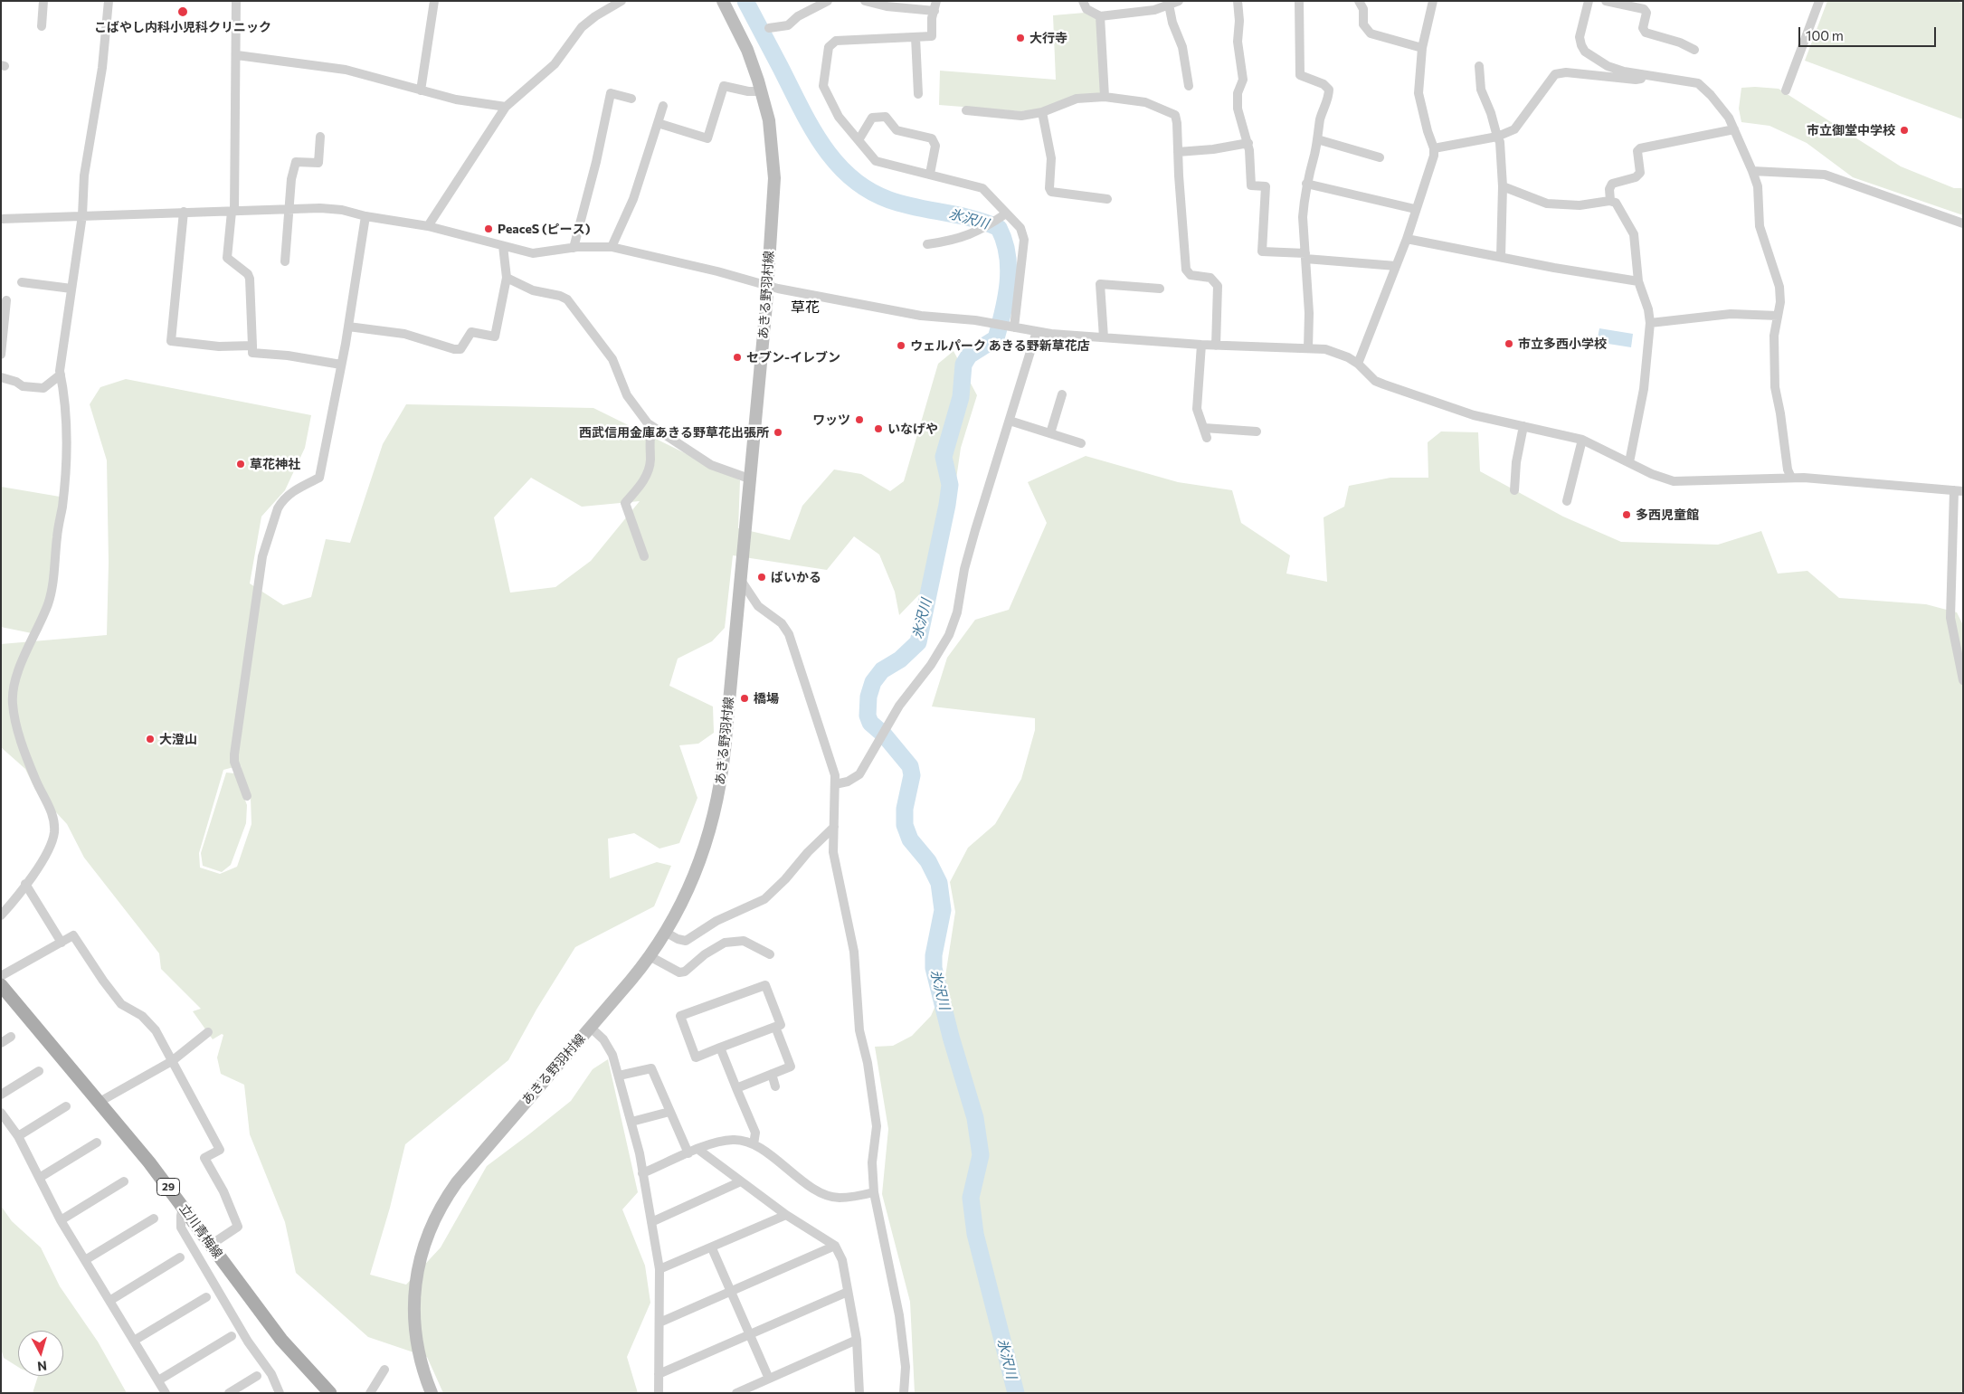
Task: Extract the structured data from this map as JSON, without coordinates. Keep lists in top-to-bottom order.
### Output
{
  "streets": {
    "main road": ["あきる野羽村線", "29", "立川青梅線"]
  },
  "districts": ["草花"],
  "water": ["氷沢川"],
  "places": [
    "こばやし内科小児科クリニック",
    "大行寺",
    "市立御堂中学校",
    "PeaceS (ピース)",
    "市立多西小学校",
    "ウェルパーク あきる野新草花店",
    "セブン-イレブン",
    "ワッツ",
    "いなげや",
    "西武信用金庫あきる野草花出張所",
    "草花神社",
    "多西児童館",
    "ばいかる",
    "橋場",
    "大澄山"
  ],
  "scale_bar": "100 m",
  "north": "bottom"
}
